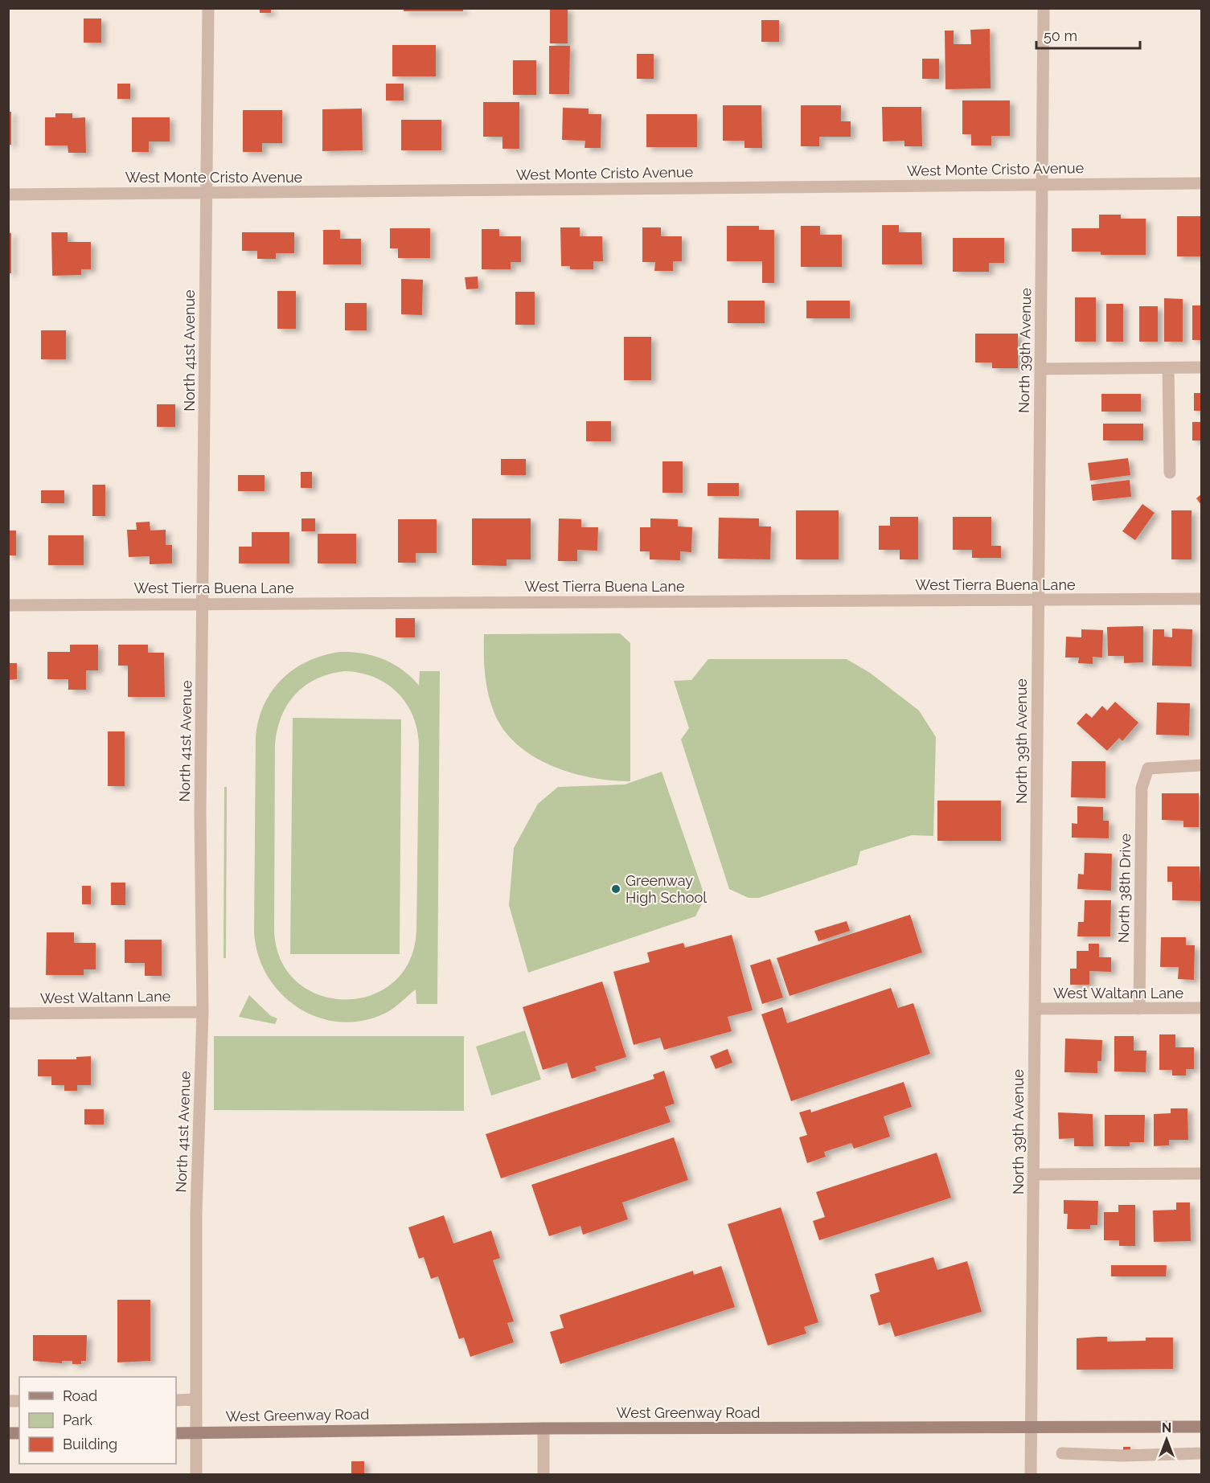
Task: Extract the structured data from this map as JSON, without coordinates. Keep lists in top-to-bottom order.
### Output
{
  "streets": {
    "main road": ["West Greenway Road"],
    "street": [
      "West Monte Cristo Avenue",
      "North 41st Avenue",
      "North 39th Avenue",
      "West Tierra Buena Lane",
      "North 38th Drive",
      "West Waltann Lane"
    ]
  },
  "crossings": [
    ["West Monte Cristo Avenue", "North 41st Avenue"],
    ["West Monte Cristo Avenue", "North 39th Avenue"],
    ["North 41st Avenue", "West Tierra Buena Lane"],
    ["North 41st Avenue", "West Waltann Lane"],
    ["North 41st Avenue", "West Greenway Road"],
    ["North 39th Avenue", "West Tierra Buena Lane"],
    ["North 39th Avenue", "West Waltann Lane"],
    ["North 39th Avenue", "West Greenway Road"],
    ["North 38th Drive", "West Waltann Lane"]
  ],
  "places": ["Greenway High School"],
  "legend": ["Road", "Park", "Building"],
  "scale_bar": "50 m",
  "north": "top"
}
